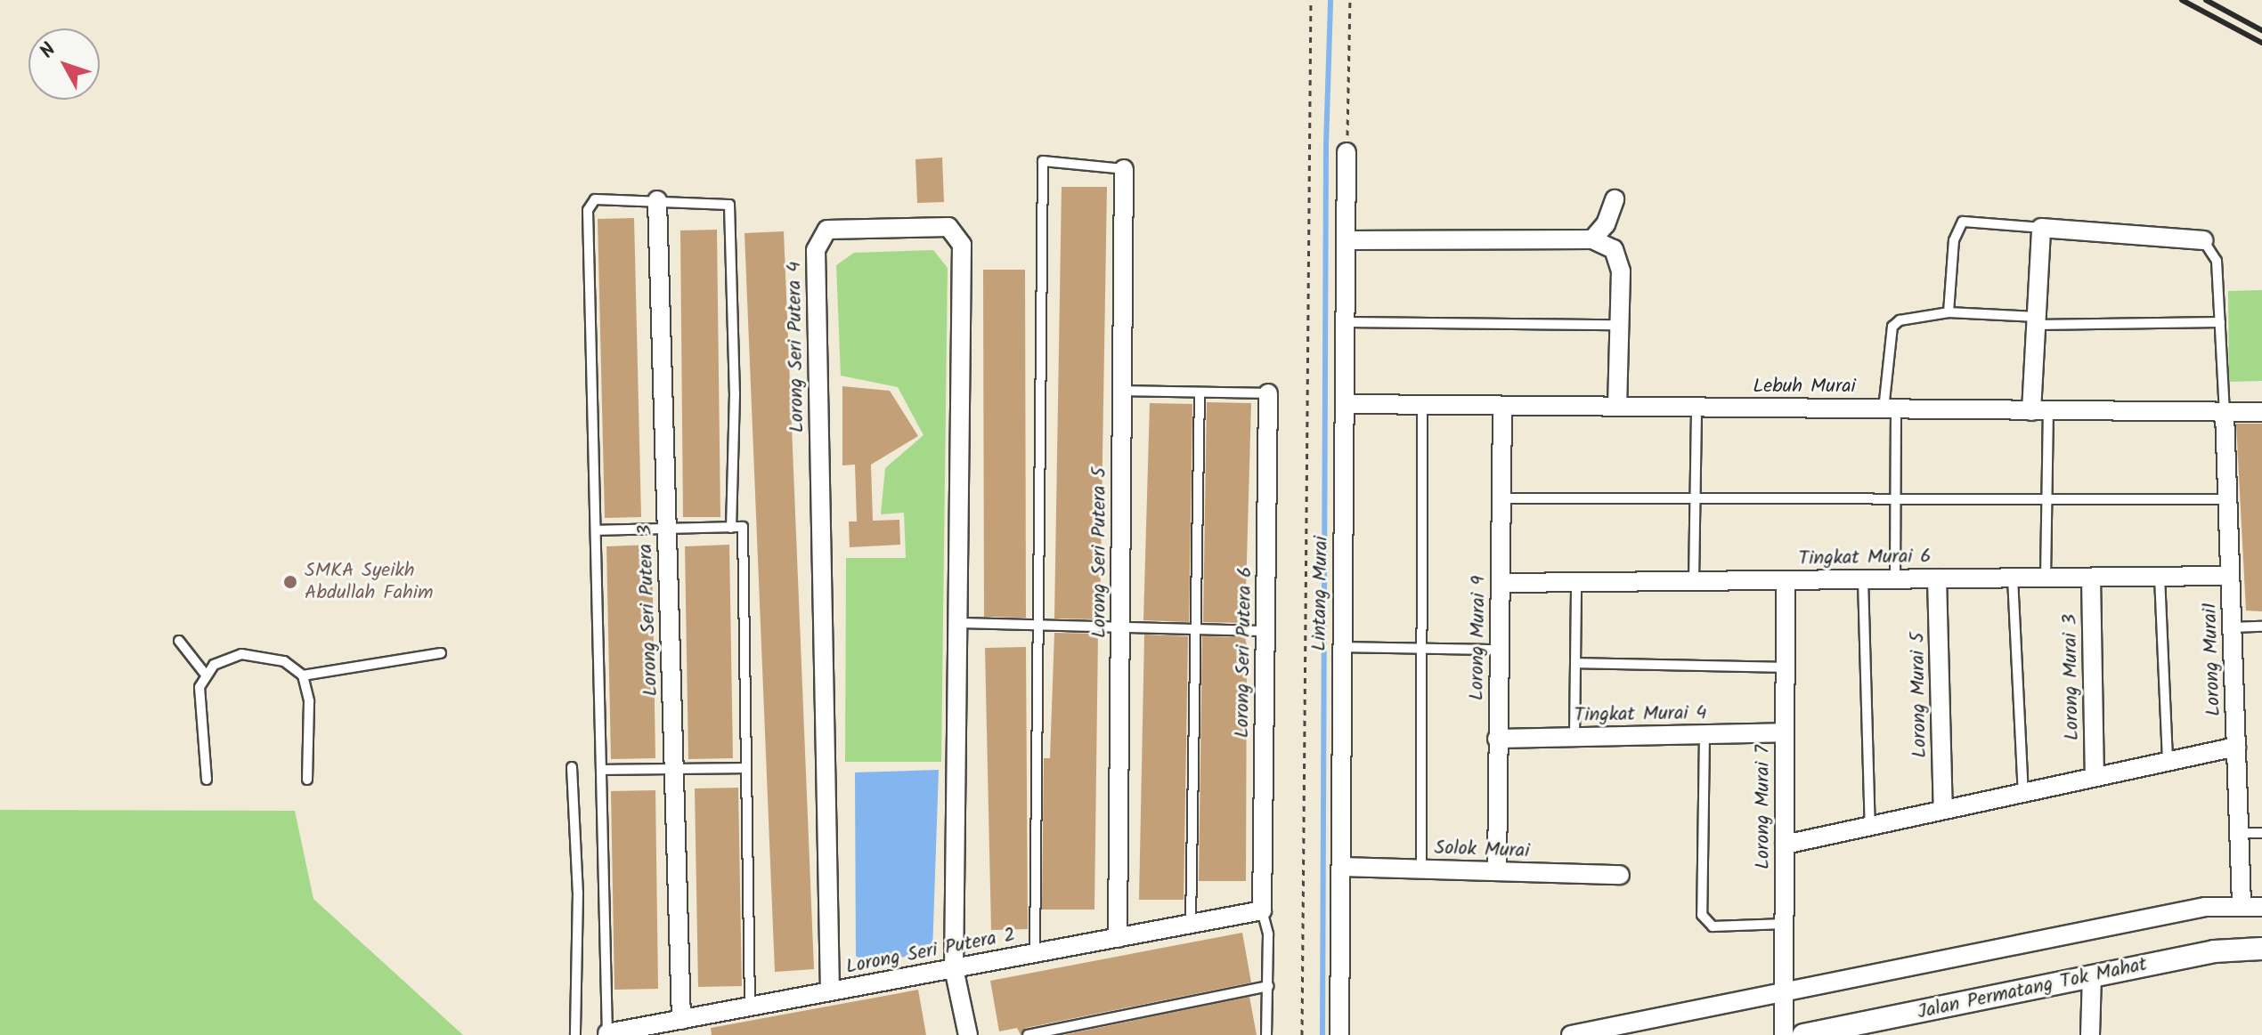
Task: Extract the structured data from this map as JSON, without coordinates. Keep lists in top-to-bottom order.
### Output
{
  "streets": {
    "street": [
      "Lorong Seri Putera 4",
      "Lebuh Murai",
      "Lorong Seri Putera 5",
      "Tingkat Murai 6",
      "Lintang Murai",
      "Lorong Seri Putera 3",
      "Lorong Murai 9",
      "Lorong Seri Putera 6",
      "Lorong Murai1",
      "Lorong Murai 3",
      "Lorong Murai 5",
      "Tingkat Murai 4",
      "Lorong Murai 7",
      "Solok Murai",
      "Lorong Seri Putera 2",
      "Jalan Permatang Tok Mahat"
    ]
  },
  "crossings": [
    ["Lorong Seri Putera 4", "Lorong Seri Putera 2"],
    ["Lebuh Murai", "Lintang Murai"],
    ["Lebuh Murai", "Lorong Murai 9"],
    ["Lebuh Murai", "Lorong Murai1"],
    ["Lorong Seri Putera 5", "Lorong Seri Putera 2"],
    ["Tingkat Murai 6", "Lorong Murai 9"],
    ["Tingkat Murai 6", "Lorong Murai1"],
    ["Tingkat Murai 6", "Lorong Murai 3"],
    ["Tingkat Murai 6", "Lorong Murai 5"],
    ["Tingkat Murai 6", "Lorong Murai 7"],
    ["Lintang Murai", "Solok Murai"],
    ["Lorong Seri Putera 3", "Lorong Seri Putera 2"],
    ["Lorong Murai 9", "Tingkat Murai 4"],
    ["Lorong Murai 9", "Solok Murai"],
    ["Lorong Seri Putera 6", "Lorong Seri Putera 2"],
    ["Tingkat Murai 4", "Lorong Murai 7"]
  ],
  "places": ["SMKA Syeikh Abdullah Fahim"],
  "north": "top left"
}
